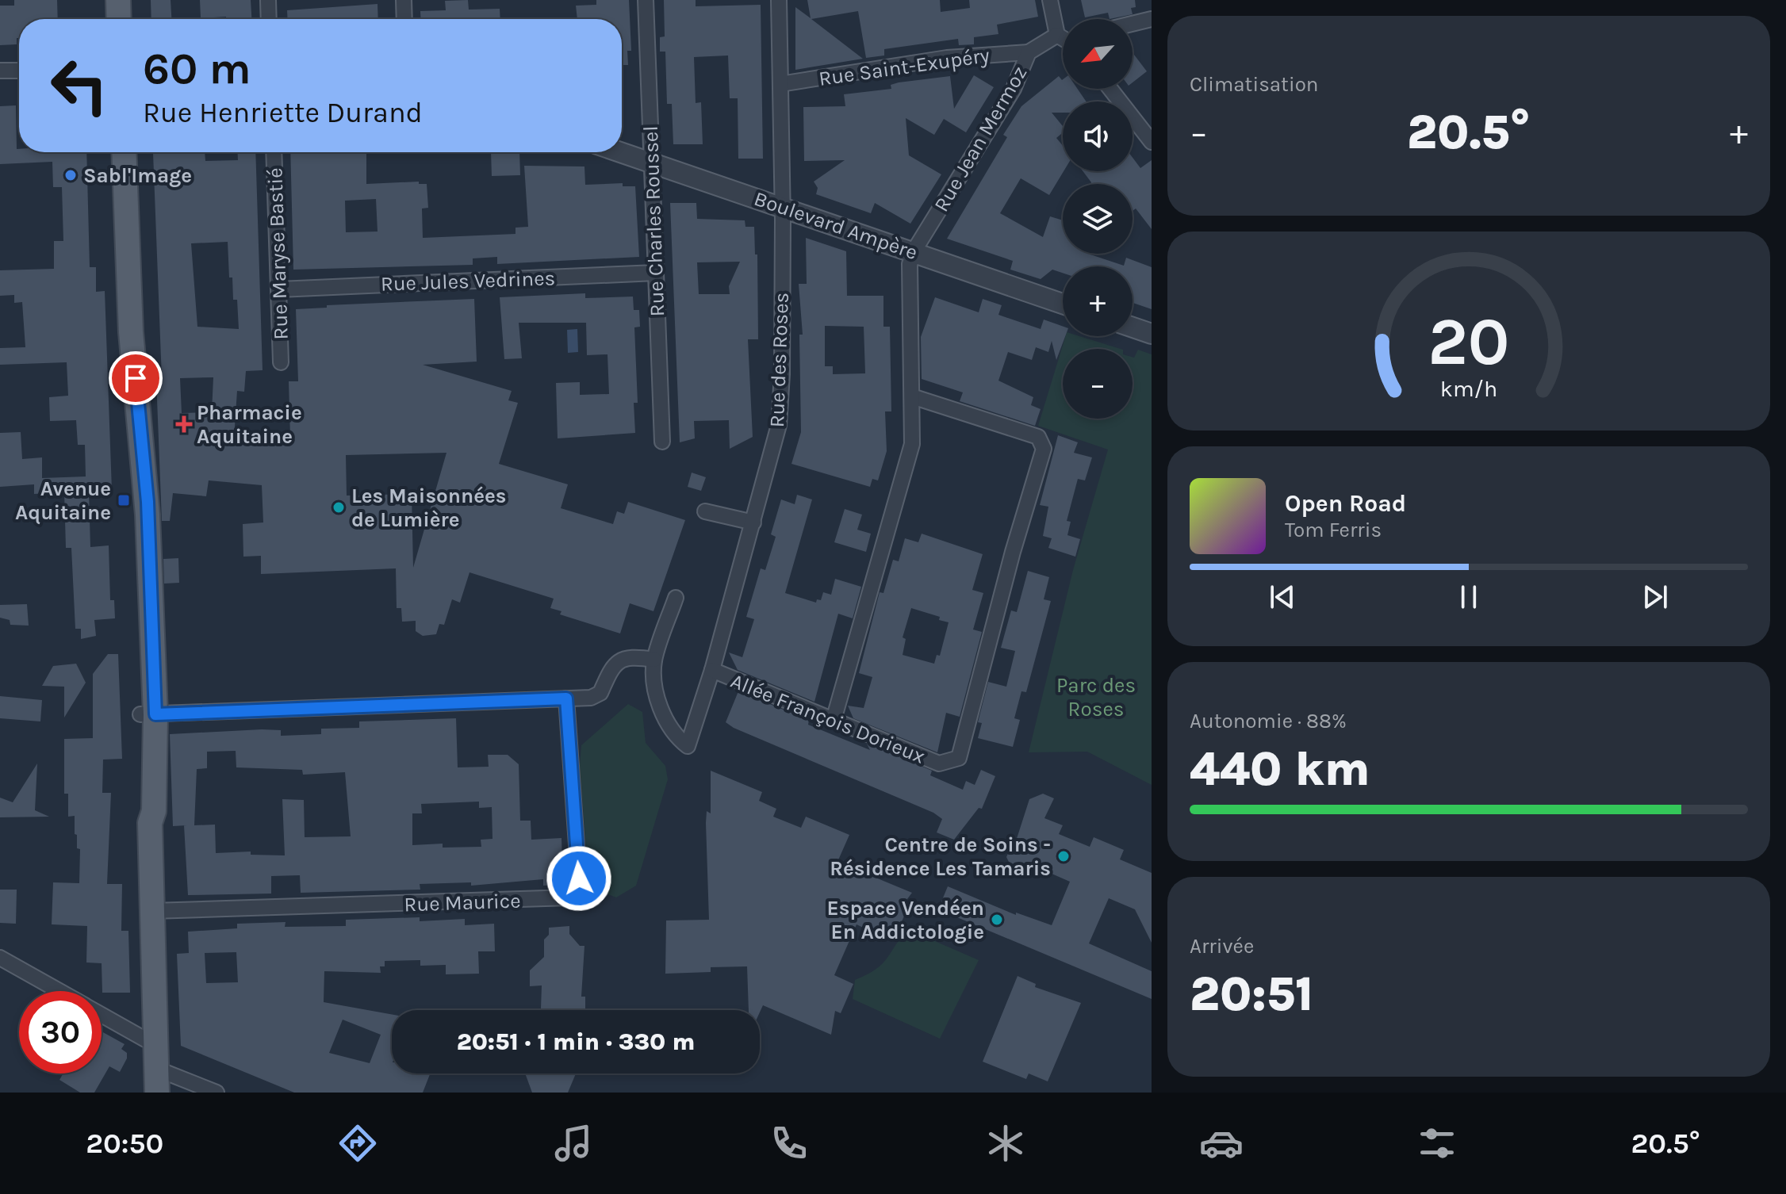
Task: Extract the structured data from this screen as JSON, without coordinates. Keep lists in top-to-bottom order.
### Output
{
  "streets": {
    "street": [
      "Rue Saint-Exupéry",
      "Rue Jean Mermoz",
      "Rue Charles Roussel",
      "Boulevard Ampère",
      "Rue Maryse Bastié",
      "Rue Jules Vedrines",
      "Rue des Roses",
      "Allée François Dorieux",
      "Rue Maurice"
    ]
  },
  "crossings": [
    ["Rue Saint-Exupéry", "Rue Jean Mermoz"],
    ["Rue Saint-Exupéry", "Rue des Roses"],
    ["Rue Jean Mermoz", "Boulevard Ampère"],
    ["Rue Charles Roussel", "Boulevard Ampère"],
    ["Rue Charles Roussel", "Rue Jules Vedrines"],
    ["Boulevard Ampère", "Rue des Roses"],
    ["Rue Maryse Bastié", "Rue Jules Vedrines"],
    ["Rue des Roses", "Allée François Dorieux"]
  ],
  "parks": ["Parc des Roses"],
  "places": {
    "other": [
      "Sabl'Image",
      "Les Maisonnées de Lumière",
      "Centre de Soins - Résidence Les Tamaris",
      "Espace Vendéen En Addictologie"
    ],
    "health": ["Pharmacie Aquitaine"],
    "transit": ["Avenue Aquitaine"]
  },
  "north": "bottom left",
  "page": {
    "tile": [
      "Climatisation",
      ["Autonomie · 88%", "440 km"],
      ["Arrivée", "20:51"]
    ],
    "map_buttons": ["+", "−"],
    "turn": ["60 m", "Rue Henriette Durand"],
    "heat": ["−", "20.5°", "+"],
    "song": ["Open Road", "Tom Ferris"],
    "limit": "30",
    "trip": "20:51 · 1 min · 330 m",
    "tabs": ["20:50", "20.5°"],
    "gauge": ["20", "km/h"]
  }
}
